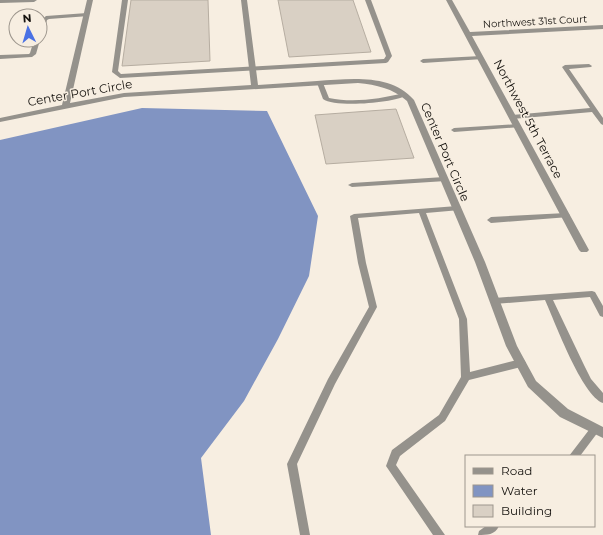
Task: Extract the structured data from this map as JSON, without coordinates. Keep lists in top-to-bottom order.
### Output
{
  "streets": {
    "street": ["Northwest 31st Court", "Center Port Circle", "Northwest 5th Terrace"]
  },
  "crossings": [
    ["Northwest 31st Court", "Northwest 5th Terrace"]
  ],
  "legend": ["Road", "Water", "Building"],
  "north": "top"
}
